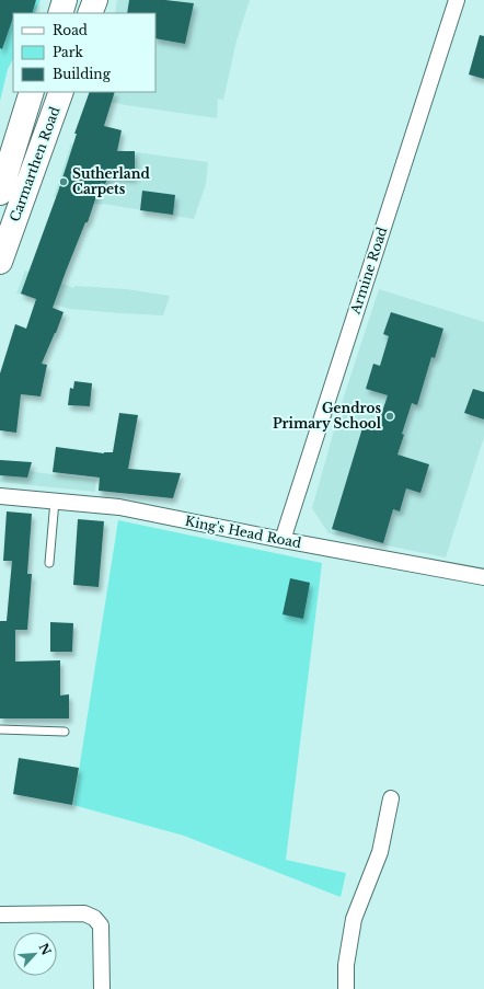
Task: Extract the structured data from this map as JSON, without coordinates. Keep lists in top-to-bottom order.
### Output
{
  "streets": {
    "main road": ["Carmarthen Road"],
    "street": ["Armine Road", "King's Head Road"]
  },
  "crossings": [
    ["Armine Road", "King's Head Road"]
  ],
  "places": ["Sutherland Carpets", "Gendros Primary School"],
  "legend": ["Road", "Park", "Building"],
  "north": "top right"
}
